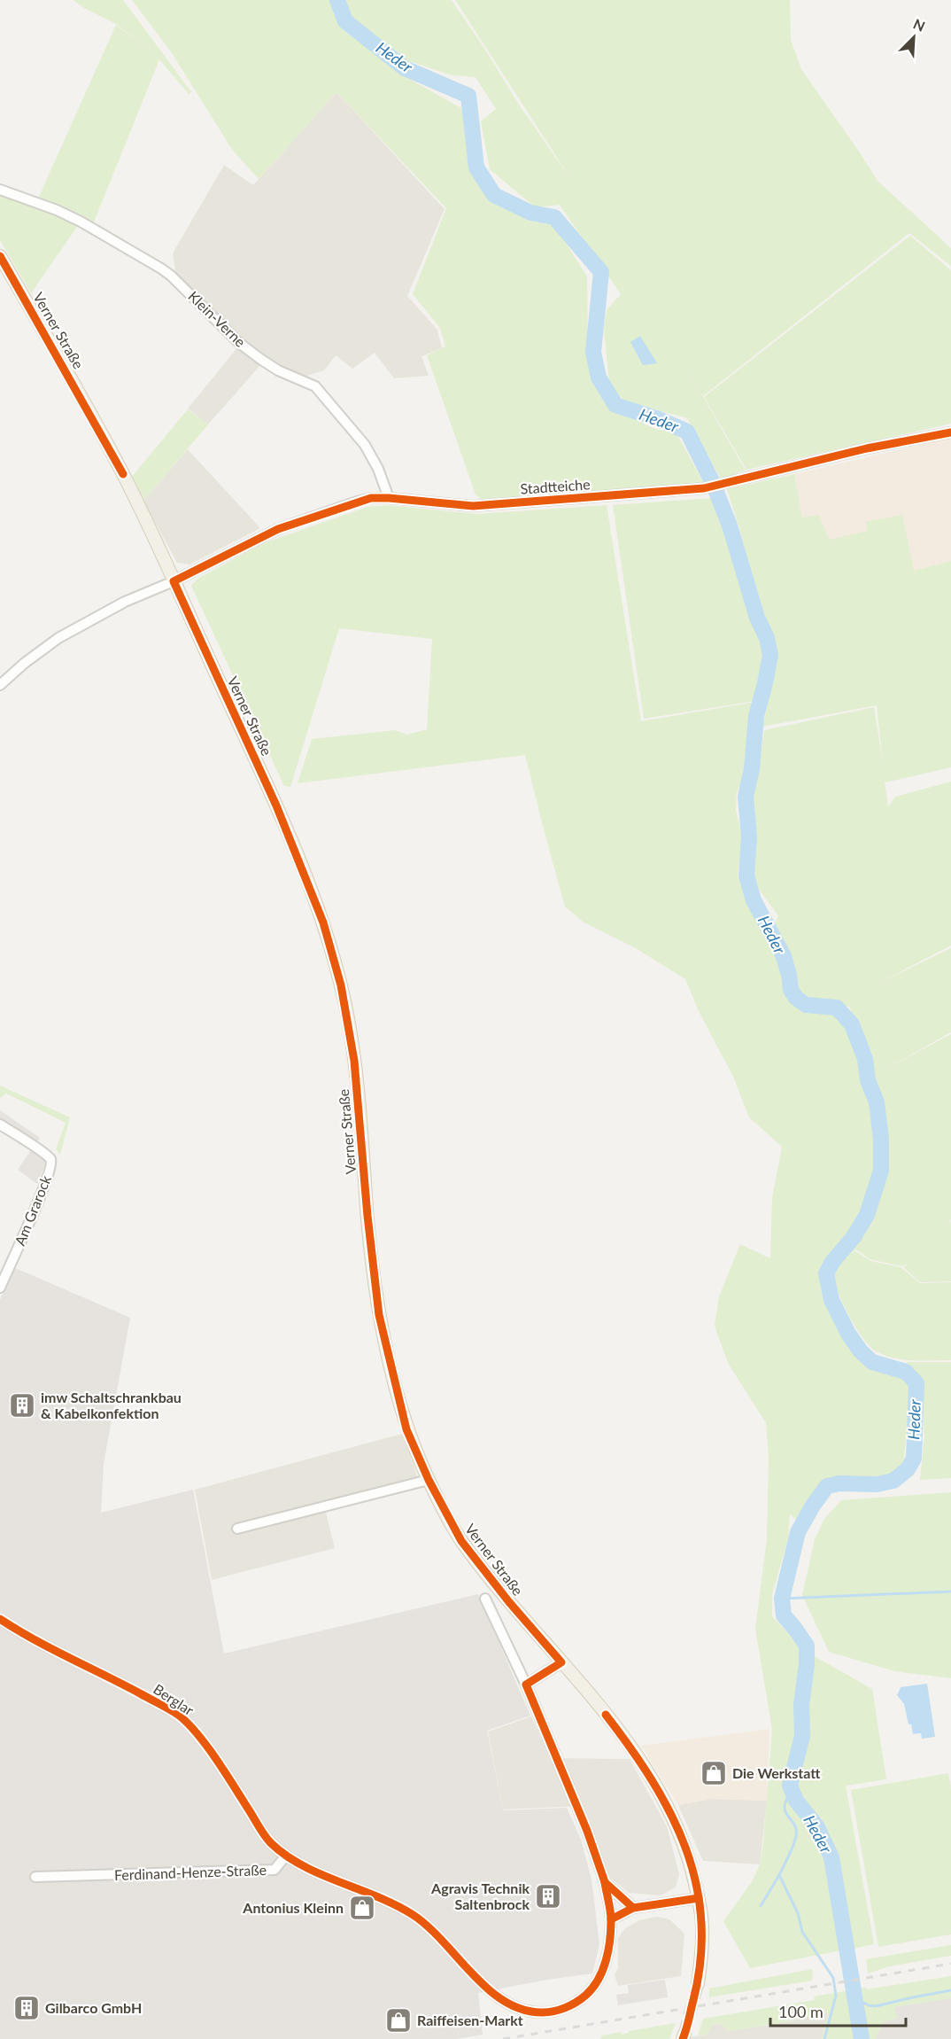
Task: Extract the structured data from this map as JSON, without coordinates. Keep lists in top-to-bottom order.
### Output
{
  "streets": {
    "main road": ["Verner Straße"],
    "street": [
      "Klein-Verne",
      "Stadtteiche",
      "Am Grarock",
      "Berglar",
      "Ferdinand-Henze-Straße"
    ]
  },
  "crossings": [
    ["Klein-Verne", "Stadtteiche"],
    ["Verner Straße", "Stadtteiche"],
    ["Berglar", "Ferdinand-Henze-Straße"]
  ],
  "water": ["Heder"],
  "places": {
    "building": ["imw Schaltschrankbau & Kabelkonfektion", "Agravis Technik Saltenbrock", "Gilbarco GmbH"],
    "shop": ["Die Werkstatt", "Antonius Kleinn", "Raiffeisen-Markt"]
  },
  "scale_bar": "100 m",
  "north": "top right"
}
